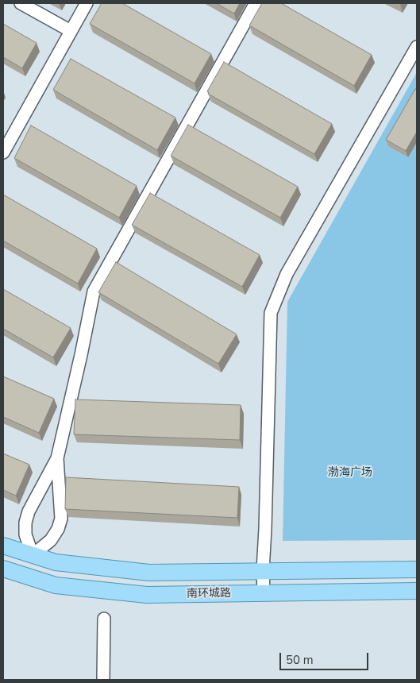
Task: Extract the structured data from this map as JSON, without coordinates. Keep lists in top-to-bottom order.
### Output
{
  "streets": {
    "main road": ["南环城路"]
  },
  "parks": ["渤海广场"],
  "scale_bar": "50 m"
}
